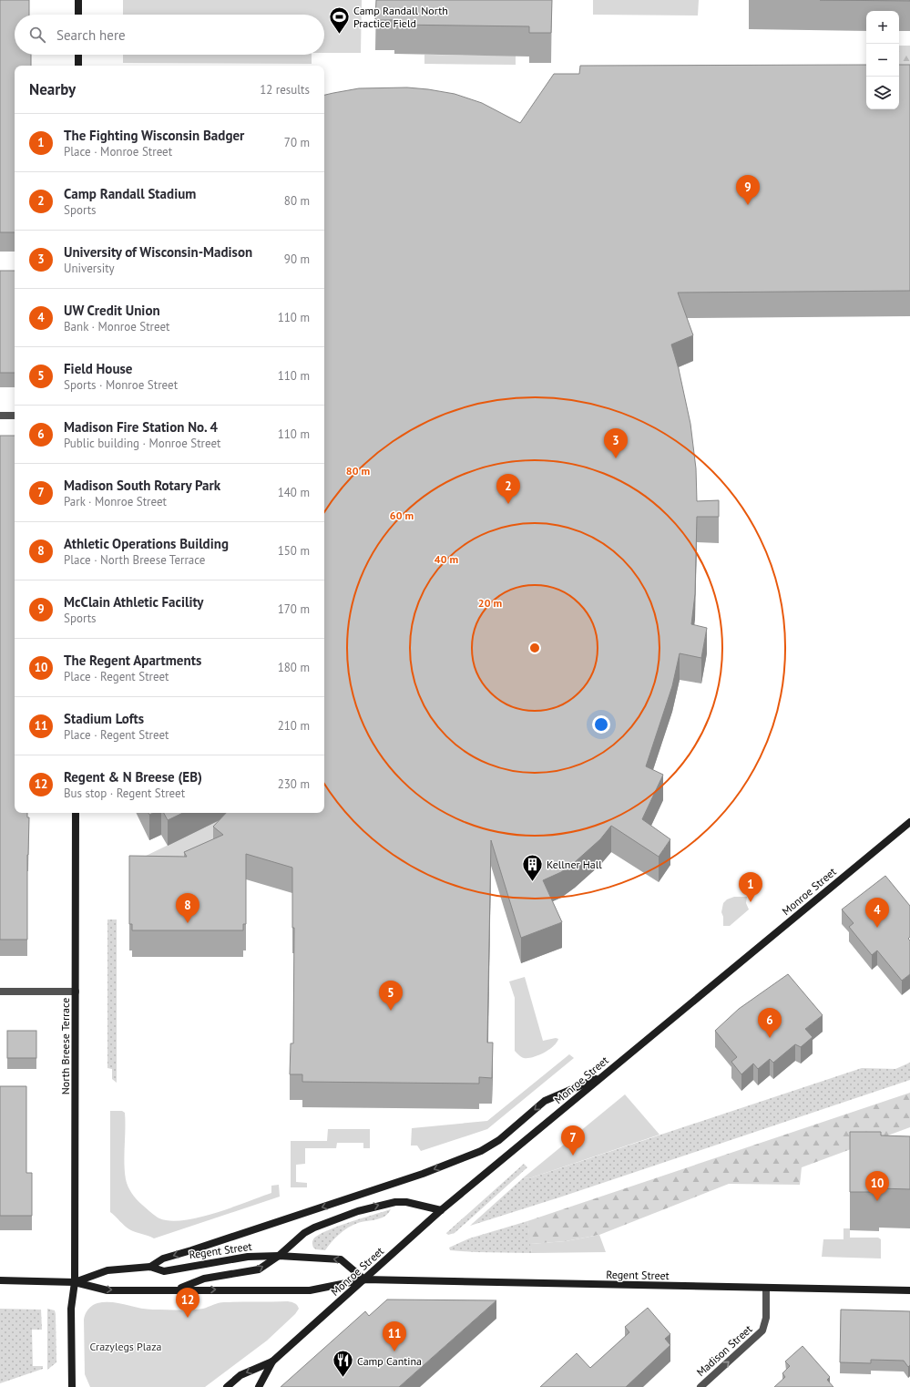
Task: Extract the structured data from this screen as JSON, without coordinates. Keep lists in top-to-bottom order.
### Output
{
  "streets": {
    "main road": ["Monroe Street", "North Breese Terrace", "Regent Street"],
    "street": ["Madison Street"]
  },
  "crossings": [
    ["Monroe Street", "Regent Street"],
    ["North Breese Terrace", "Regent Street"],
    ["Regent Street", "Madison Street"]
  ],
  "one_way": ["Madison Street"],
  "parks": ["Crazylegs Plaza"],
  "places": {
    "sports": ["Camp Randall North Practice Field"],
    "building": ["Kellner Hall"],
    "restaurant": ["Camp Cantina"]
  },
  "page": {
    "map_buttons": ["+", "−"],
    "search": "Search here",
    "heading": ["Nearby", "12 results"],
    "list": [
      {
        "mark": "1",
        "name": "The Fighting Wisconsin Badger",
        "note": "Place · Monroe Street",
        "value": "70 m"
      },
      {
        "mark": "2",
        "name": "Camp Randall Stadium",
        "note": "Sports",
        "value": "80 m"
      },
      {
        "mark": "3",
        "name": "University of Wisconsin-Madison",
        "note": "University",
        "value": "90 m"
      },
      {
        "mark": "4",
        "name": "UW Credit Union",
        "note": "Bank · Monroe Street",
        "value": "110 m"
      },
      {
        "mark": "5",
        "name": "Field House",
        "note": "Sports · Monroe Street",
        "value": "110 m"
      },
      {
        "mark": "6",
        "name": "Madison Fire Station No. 4",
        "note": "Public building · Monroe Street",
        "value": "110 m"
      },
      {
        "mark": "7",
        "name": "Madison South Rotary Park",
        "note": "Park · Monroe Street",
        "value": "140 m"
      },
      {
        "mark": "8",
        "name": "Athletic Operations Building",
        "note": "Place · North Breese Terrace",
        "value": "150 m"
      },
      {
        "mark": "9",
        "name": "McClain Athletic Facility",
        "note": "Sports",
        "value": "170 m"
      },
      {
        "mark": "10",
        "name": "The Regent Apartments",
        "note": "Place · Regent Street",
        "value": "180 m"
      },
      {
        "mark": "11",
        "name": "Stadium Lofts",
        "note": "Place · Regent Street",
        "value": "210 m"
      },
      {
        "mark": "12",
        "name": "Regent & N Breese (EB)",
        "note": "Bus stop · Regent Street",
        "value": "230 m"
      }
    ],
    "pins": [
      "9",
      "3",
      "2",
      "1",
      "8",
      "4",
      "5",
      "6",
      "7",
      "10",
      "12",
      "11"
    ]
  },
  "rings": [
    "80 m",
    "60 m",
    "40 m",
    "20 m"
  ]
}
